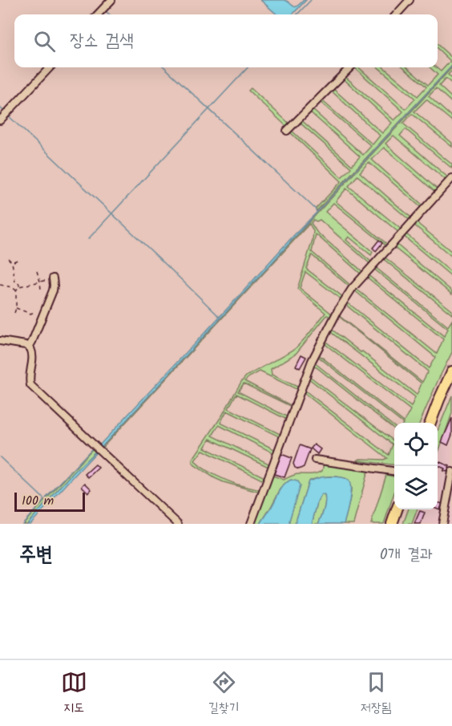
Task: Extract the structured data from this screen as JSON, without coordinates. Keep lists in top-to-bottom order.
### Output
{
  "scale_bar": "100 m",
  "page": {
    "search": "장소 검색",
    "scale": "100 m",
    "heading": ["주변", "0개 결과"],
    "nav": ["지도", "길찾기", "저장됨"]
  }
}
